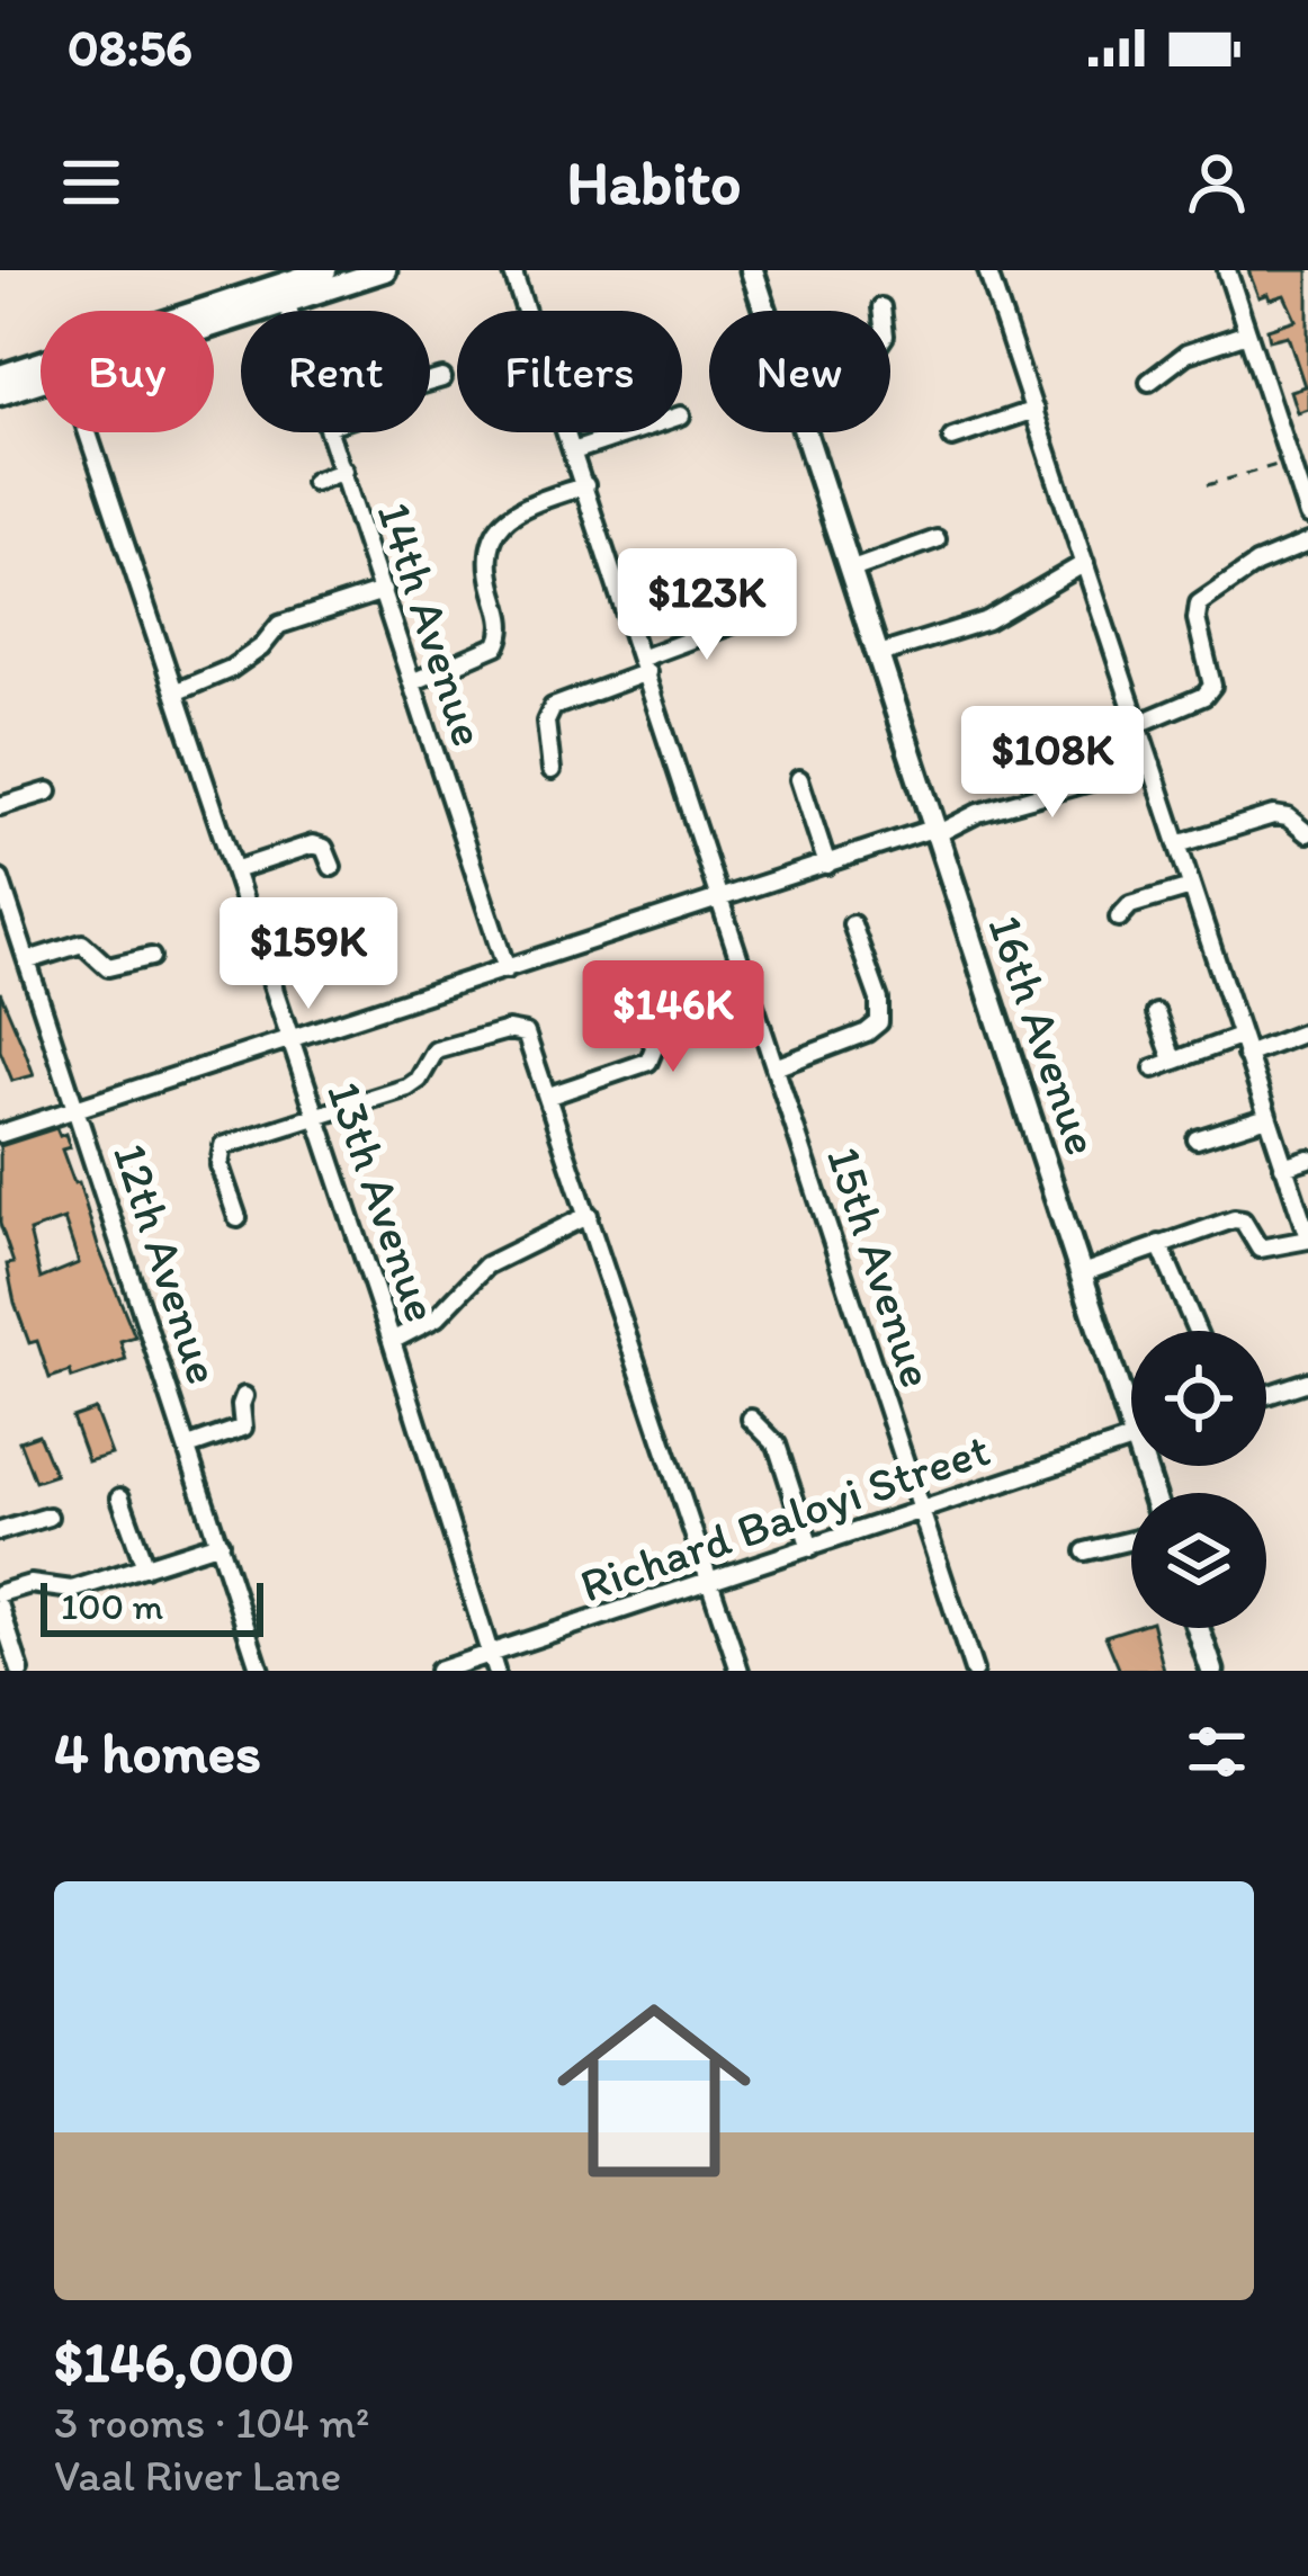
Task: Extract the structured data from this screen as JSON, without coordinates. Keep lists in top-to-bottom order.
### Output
{
  "streets": {
    "street": [
      "14th Avenue",
      "16th Avenue",
      "13th Avenue",
      "12th Avenue",
      "15th Avenue",
      "Richard Baloyi Street"
    ]
  },
  "crossings": [
    ["13th Avenue", "Richard Baloyi Street"],
    ["15th Avenue", "Richard Baloyi Street"]
  ],
  "scale_bar": "100 m",
  "page": {
    "status": "08:56",
    "header": "Habito",
    "chip": [
      "Buy",
      "Rent",
      "Filters",
      "New"
    ],
    "price": [
      "$123K",
      "$108K",
      "$159K",
      "$146K"
    ],
    "scale": "100 m",
    "heading": "4 homes",
    "list": [
      {
        "name": "$146,000",
        "note": "3 rooms · 104 m² · Vaal River Lane"
      }
    ]
  }
}
